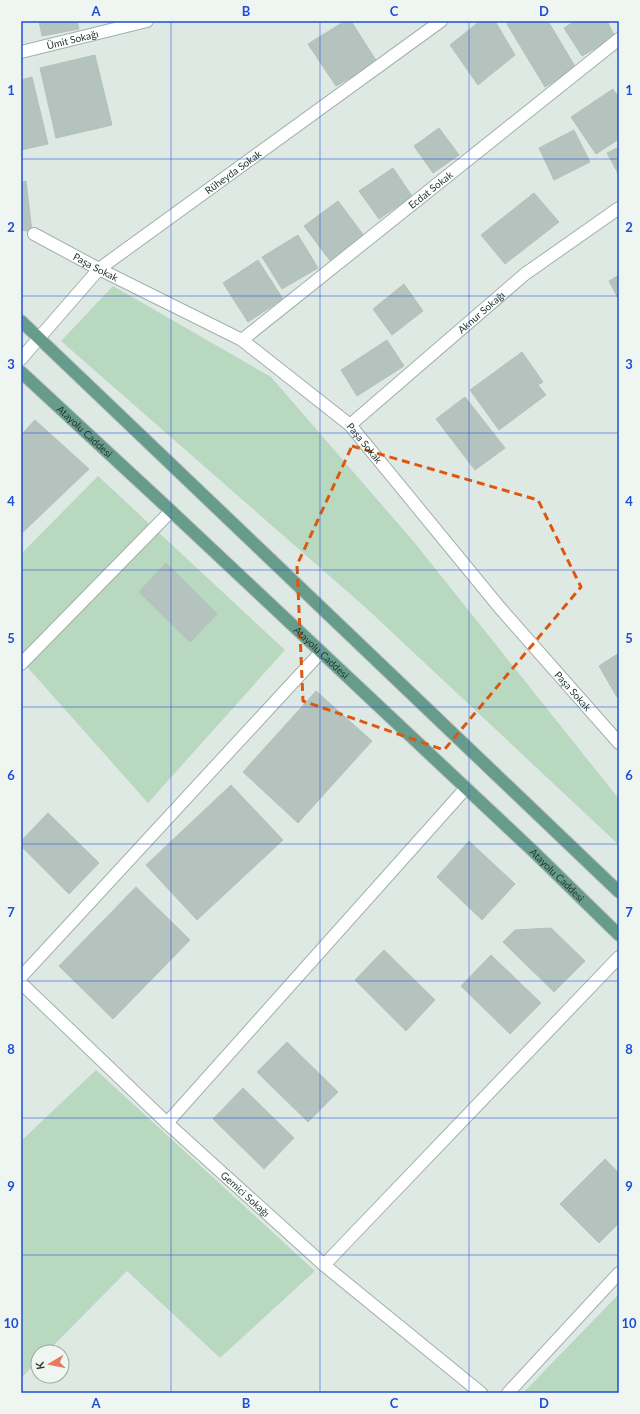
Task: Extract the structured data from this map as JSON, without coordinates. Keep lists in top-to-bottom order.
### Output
{
  "streets": {
    "main road": ["Atayolu Caddesi"],
    "street": [
      "Ümit Sokağı",
      "Rüheyda Sokak",
      "Ecdat Sokak",
      "Paşa Sokak",
      "Aknur Sokağı",
      "Gemici Sokağı"
    ]
  },
  "crossings": [
    ["Rüheyda Sokak", "Paşa Sokak"],
    ["Ecdat Sokak", "Paşa Sokak"],
    ["Paşa Sokak", "Aknur Sokağı"]
  ],
  "north": "left",
  "grid": {
    "columns": [
      "A",
      "B",
      "C",
      "D"
    ],
    "rows": [
      "1",
      "2",
      "3",
      "4",
      "5",
      "6",
      "7",
      "8",
      "9",
      "10"
    ]
  }
}
